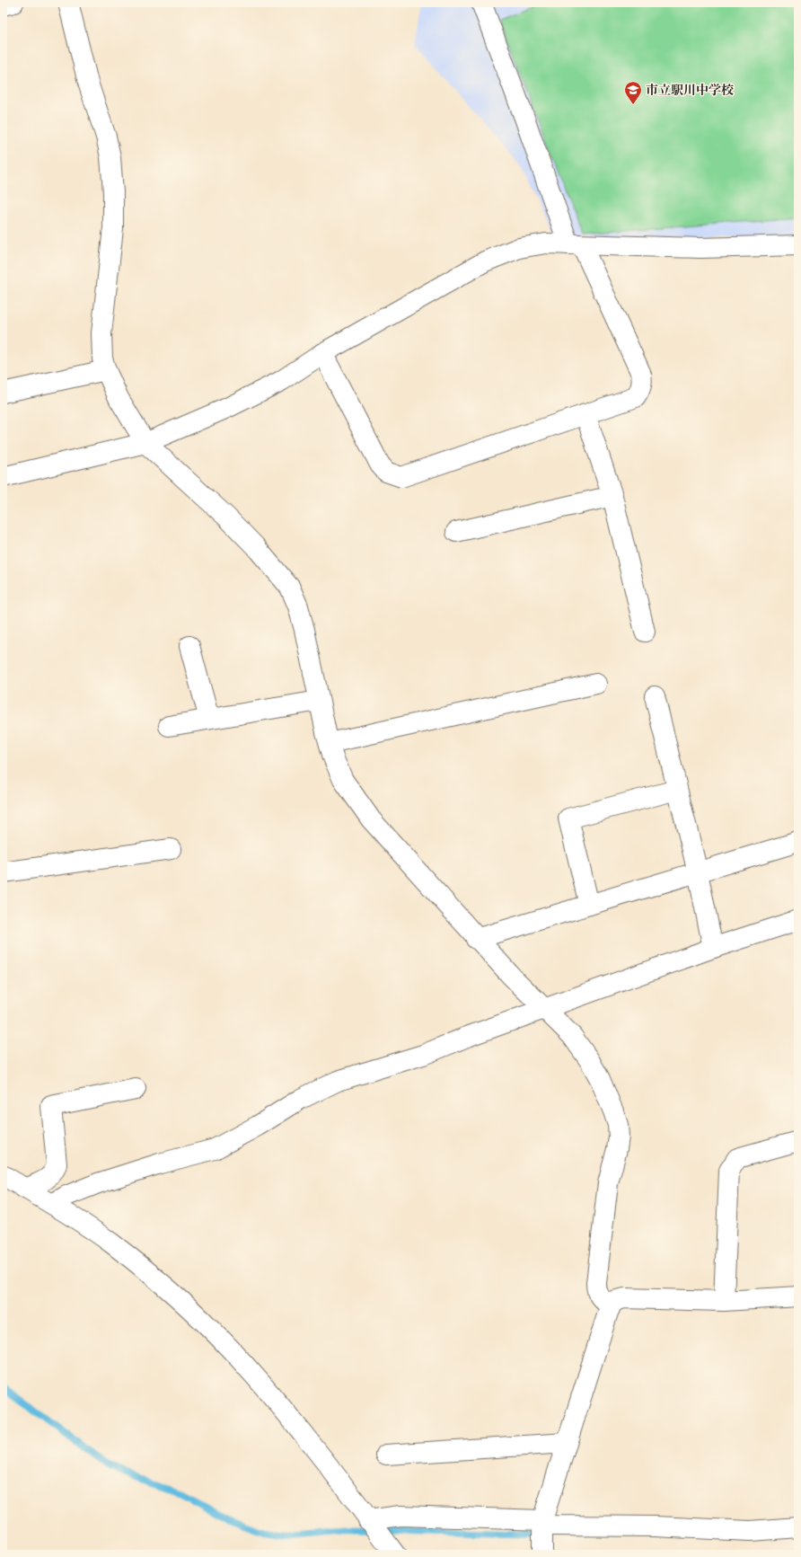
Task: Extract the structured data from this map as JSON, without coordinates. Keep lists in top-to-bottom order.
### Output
{
  "places": {
    "school or university": ["市立駅川中学校"]
  }
}
